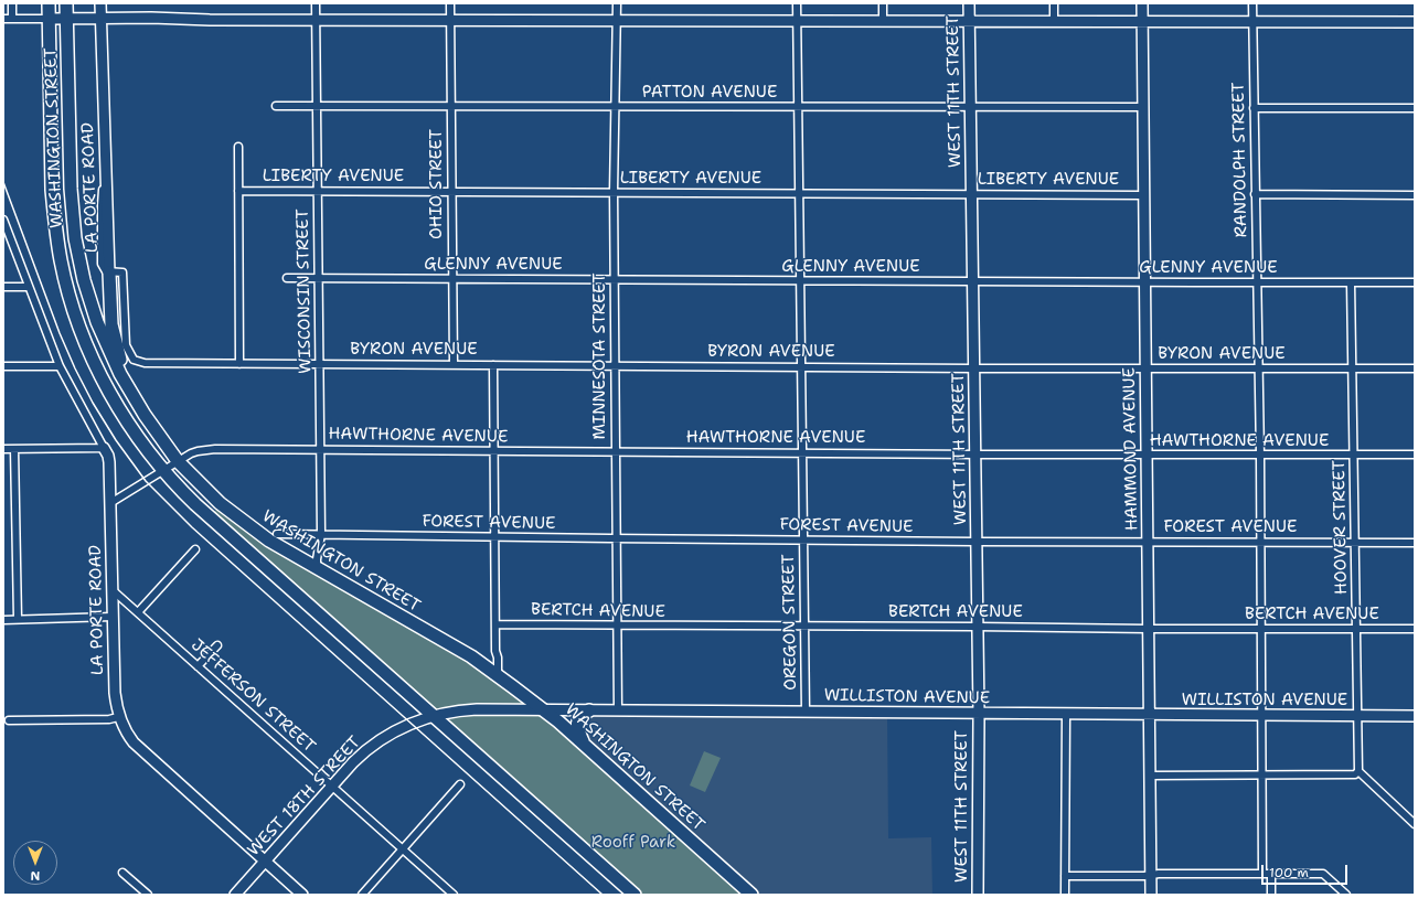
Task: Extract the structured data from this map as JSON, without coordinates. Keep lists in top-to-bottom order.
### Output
{
  "streets": {
    "highway": ["WASHINGTON STREET"],
    "street": [
      "WEST 11TH STREET",
      "PATTON AVENUE",
      "RANDOLPH STREET",
      "LIBERTY AVENUE",
      "OHIO STREET",
      "LA PORTE ROAD",
      "GLENNY AVENUE",
      "WISCONSIN STREET",
      "BYRON AVENUE",
      "MINNESOTA STREET",
      "HAWTHORNE AVENUE",
      "HAMMOND AVENUE",
      "FOREST AVENUE",
      "HOOVER STREET",
      "BERTCH AVENUE",
      "OREGON STREET",
      "JEFFERSON STREET",
      "WILLISTON AVENUE",
      "WEST 18TH STREET"
    ]
  },
  "crossings": [
    ["WEST 11TH STREET", "PATTON AVENUE"],
    ["WEST 11TH STREET", "LIBERTY AVENUE"],
    ["WEST 11TH STREET", "GLENNY AVENUE"],
    ["WEST 11TH STREET", "BYRON AVENUE"],
    ["WEST 11TH STREET", "HAWTHORNE AVENUE"],
    ["WEST 11TH STREET", "FOREST AVENUE"],
    ["WEST 11TH STREET", "BERTCH AVENUE"],
    ["WEST 11TH STREET", "WILLISTON AVENUE"],
    ["PATTON AVENUE", "OHIO STREET"],
    ["PATTON AVENUE", "WISCONSIN STREET"],
    ["PATTON AVENUE", "MINNESOTA STREET"],
    ["PATTON AVENUE", "HAMMOND AVENUE"],
    ["PATTON AVENUE", "OREGON STREET"],
    ["WASHINGTON STREET", "WISCONSIN STREET"],
    ["WASHINGTON STREET", "HAWTHORNE AVENUE"],
    ["WASHINGTON STREET", "WILLISTON AVENUE"],
    ["RANDOLPH STREET", "GLENNY AVENUE"],
    ["RANDOLPH STREET", "BYRON AVENUE"],
    ["RANDOLPH STREET", "HAWTHORNE AVENUE"],
    ["RANDOLPH STREET", "FOREST AVENUE"],
    ["RANDOLPH STREET", "BERTCH AVENUE"],
    ["RANDOLPH STREET", "WILLISTON AVENUE"],
    ["LIBERTY AVENUE", "OHIO STREET"],
    ["LIBERTY AVENUE", "WISCONSIN STREET"],
    ["LIBERTY AVENUE", "MINNESOTA STREET"],
    ["LIBERTY AVENUE", "HAMMOND AVENUE"],
    ["LIBERTY AVENUE", "OREGON STREET"],
    ["OHIO STREET", "GLENNY AVENUE"],
    ["OHIO STREET", "BYRON AVENUE"],
    ["LA PORTE ROAD", "BYRON AVENUE"],
    ["LA PORTE ROAD", "HAWTHORNE AVENUE"],
    ["LA PORTE ROAD", "JEFFERSON STREET"],
    ["LA PORTE ROAD", "WEST 18TH STREET"],
    ["GLENNY AVENUE", "WISCONSIN STREET"],
    ["GLENNY AVENUE", "MINNESOTA STREET"],
    ["GLENNY AVENUE", "HAMMOND AVENUE"],
    ["GLENNY AVENUE", "HOOVER STREET"],
    ["GLENNY AVENUE", "OREGON STREET"],
    ["WISCONSIN STREET", "BYRON AVENUE"],
    ["WISCONSIN STREET", "HAWTHORNE AVENUE"],
    ["WISCONSIN STREET", "FOREST AVENUE"],
    ["BYRON AVENUE", "MINNESOTA STREET"],
    ["BYRON AVENUE", "HAMMOND AVENUE"],
    ["BYRON AVENUE", "HOOVER STREET"],
    ["BYRON AVENUE", "OREGON STREET"],
    ["MINNESOTA STREET", "HAWTHORNE AVENUE"],
    ["MINNESOTA STREET", "FOREST AVENUE"],
    ["MINNESOTA STREET", "BERTCH AVENUE"],
    ["MINNESOTA STREET", "WILLISTON AVENUE"],
    ["HAWTHORNE AVENUE", "HAMMOND AVENUE"],
    ["HAWTHORNE AVENUE", "HOOVER STREET"],
    ["HAWTHORNE AVENUE", "OREGON STREET"],
    ["HAMMOND AVENUE", "FOREST AVENUE"],
    ["HAMMOND AVENUE", "BERTCH AVENUE"],
    ["HAMMOND AVENUE", "WILLISTON AVENUE"],
    ["FOREST AVENUE", "HOOVER STREET"],
    ["FOREST AVENUE", "OREGON STREET"],
    ["HOOVER STREET", "BERTCH AVENUE"],
    ["HOOVER STREET", "WILLISTON AVENUE"],
    ["BERTCH AVENUE", "OREGON STREET"],
    ["OREGON STREET", "WILLISTON AVENUE"],
    ["JEFFERSON STREET", "WEST 18TH STREET"],
    ["WILLISTON AVENUE", "WEST 18TH STREET"]
  ],
  "parks": ["Rooff Park"],
  "scale_bar": "100 m",
  "north": "bottom"
}
